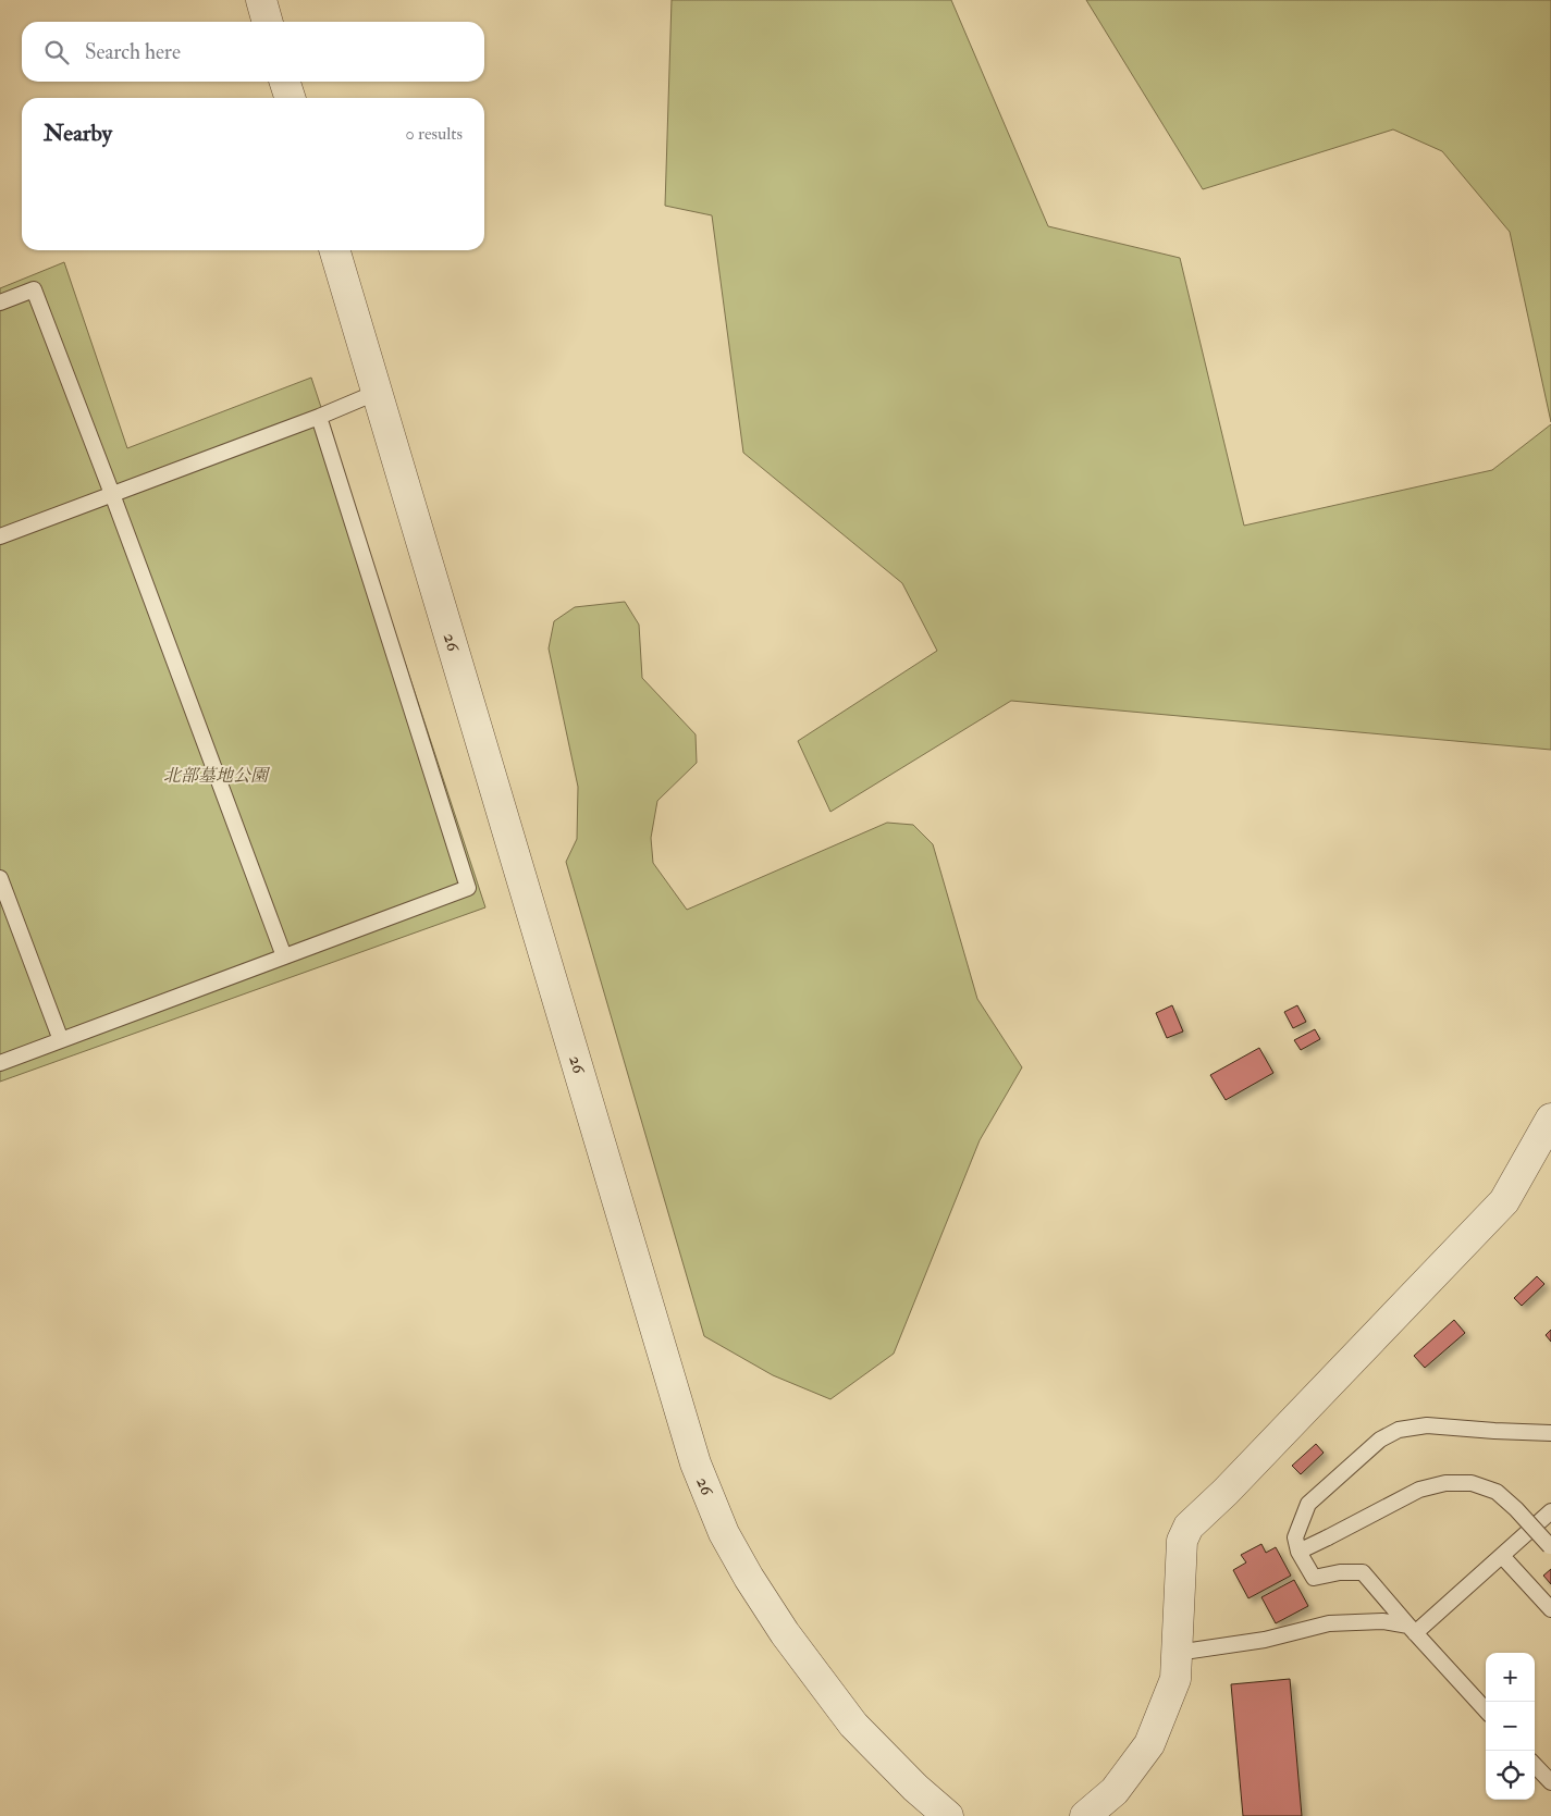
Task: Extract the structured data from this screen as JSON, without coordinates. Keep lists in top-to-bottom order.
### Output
{
  "streets": {
    "street": ["26"]
  },
  "parks": ["北部墓地公園"],
  "page": {
    "search": "Search here",
    "heading": ["Nearby", "0 results"],
    "map_buttons": ["+", "−"]
  }
}
